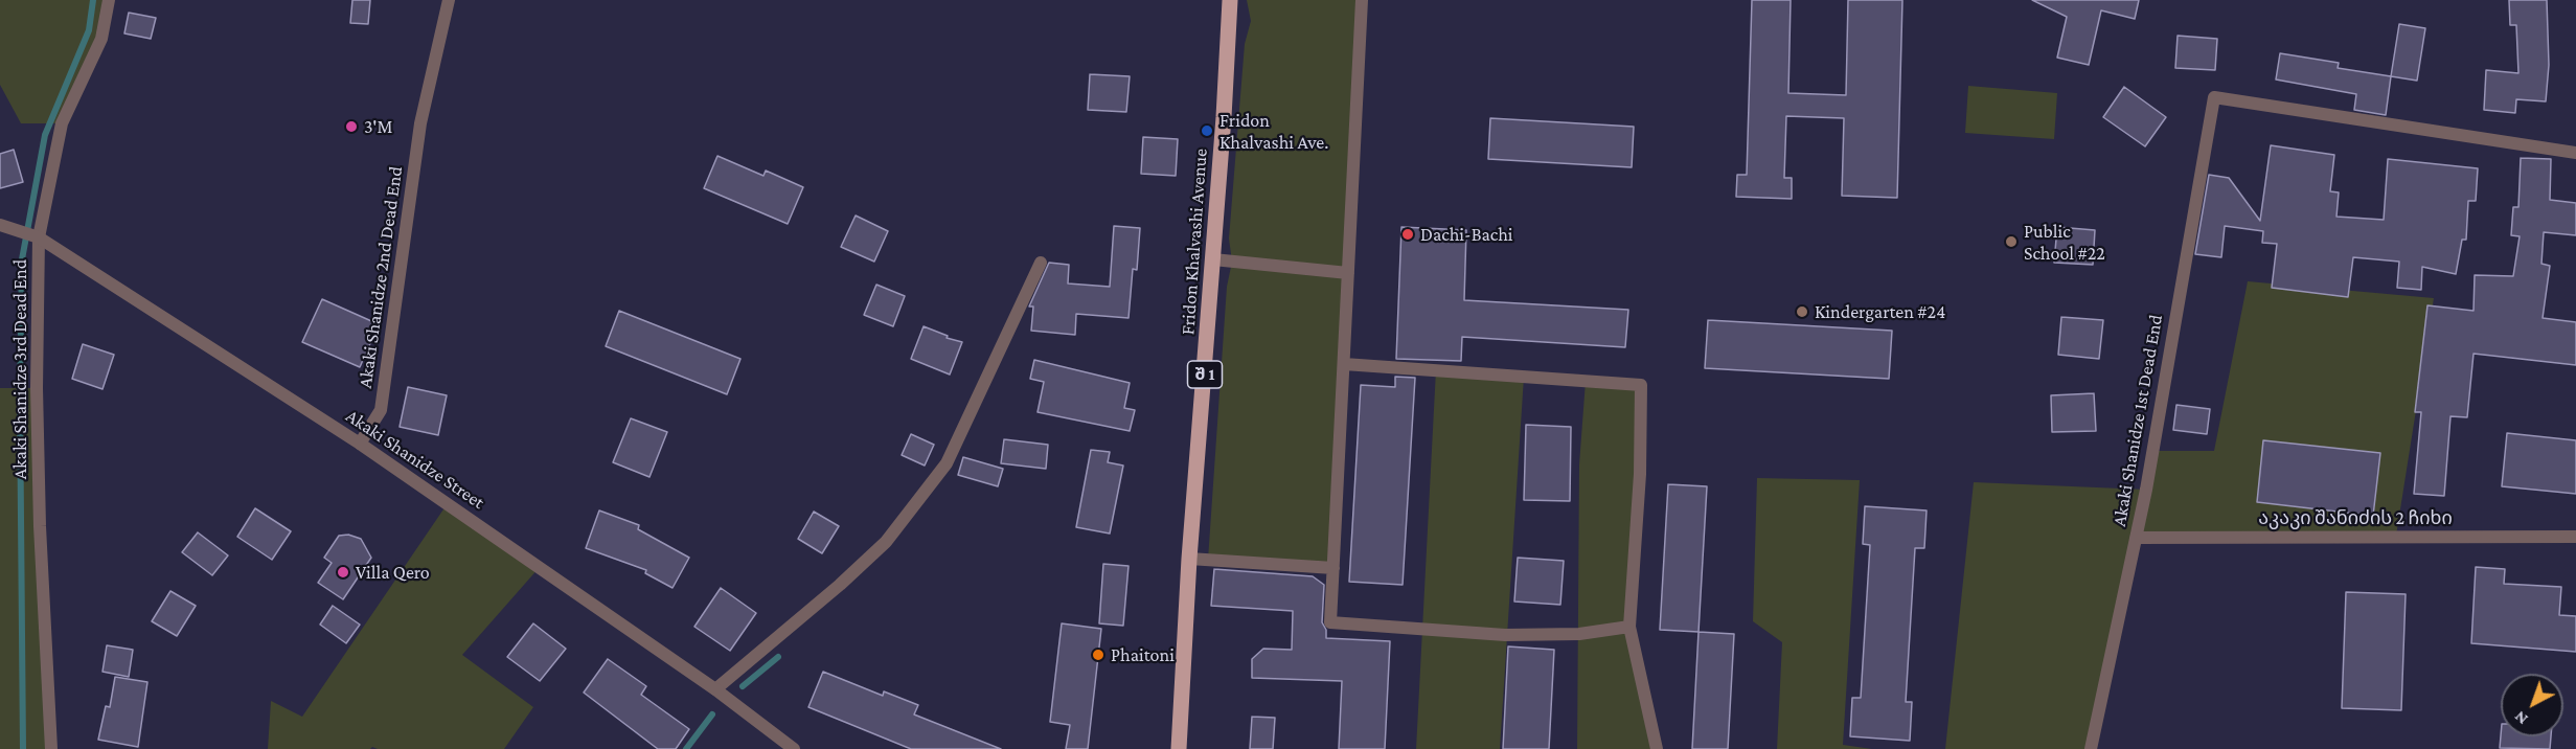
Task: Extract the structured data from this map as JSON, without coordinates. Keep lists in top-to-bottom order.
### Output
{
  "streets": {
    "main road": ["Fridon Khalvashi Avenue", "შ 1"],
    "street": [
      "Akaki Shanidze 2nd Dead End",
      "Akaki Shanidze 3rd Dead End",
      "Akaki Shanidze 1st Dead End",
      "Akaki Shanidze Street",
      "აკაკი შანიძის 2 ჩიხი"
    ]
  },
  "crossings": [
    ["Akaki Shanidze 2nd Dead End", "Akaki Shanidze Street"],
    ["Akaki Shanidze 3rd Dead End", "Akaki Shanidze Street"],
    ["Akaki Shanidze 1st Dead End", "აკაკი შანიძის 2 ჩიხი"]
  ],
  "places": [
    "3'M",
    "Fridon Khalvashi Ave.",
    "Dachi-Bachi",
    "Public School #22",
    "Kindergarten #24",
    "Villa Qero",
    "Phaitoni"
  ],
  "north": "bottom left"
}
